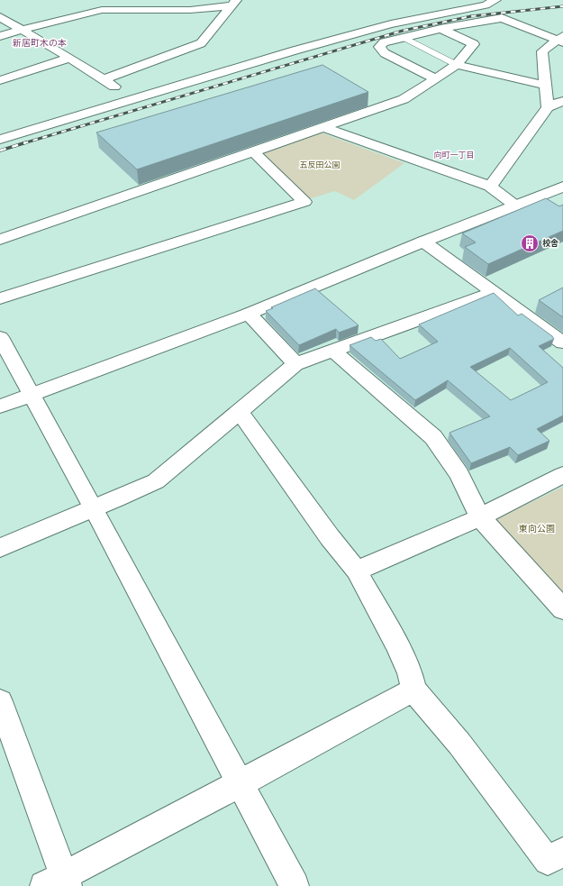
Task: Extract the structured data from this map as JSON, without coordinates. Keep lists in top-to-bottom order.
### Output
{
  "districts": ["新居町木の本", "向町一丁目"],
  "parks": ["五反田公園", "東向公園"],
  "places": {
    "building": ["校舎"]
  }
}
